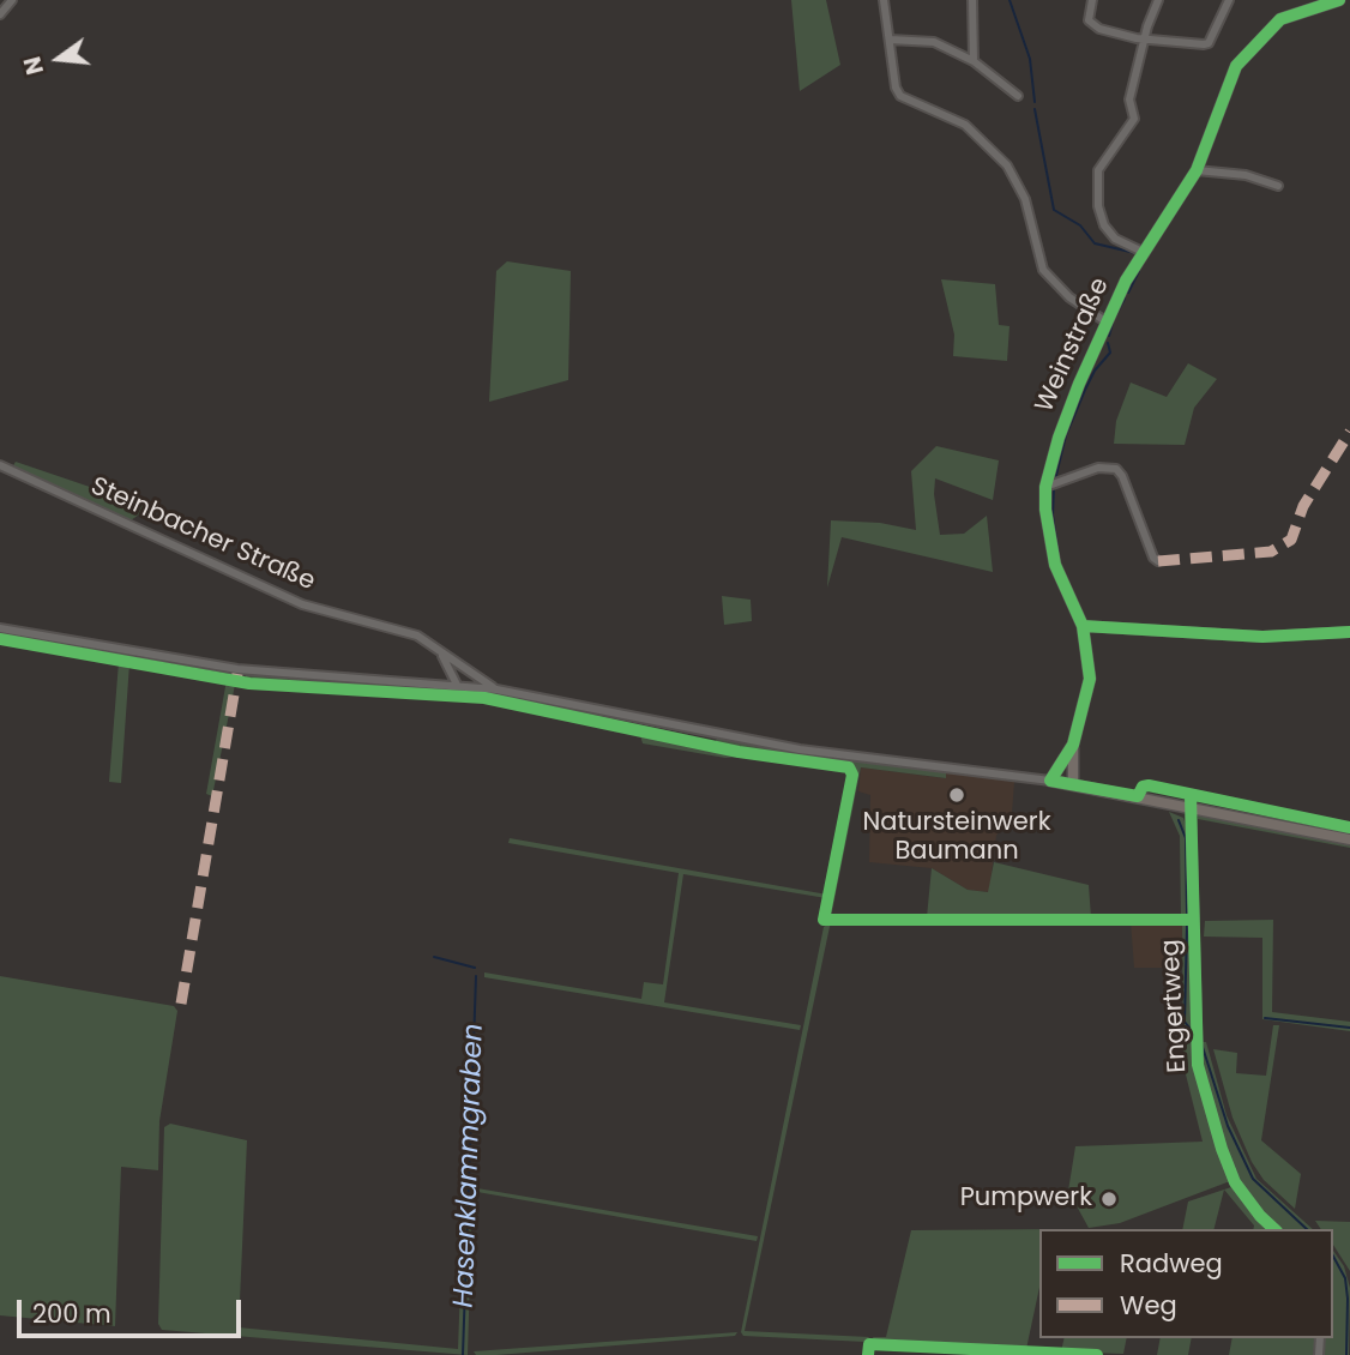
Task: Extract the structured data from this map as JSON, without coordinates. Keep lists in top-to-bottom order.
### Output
{
  "streets": {
    "main road": ["Weinstraße"],
    "street": ["Steinbacher Straße", "Engertweg"]
  },
  "water": ["Hasenklammgraben"],
  "places": ["Natursteinwerk Baumann", "Pumpwerk"],
  "legend": ["Radweg", "Weg"],
  "scale_bar": "200 m",
  "north": "left"
}
